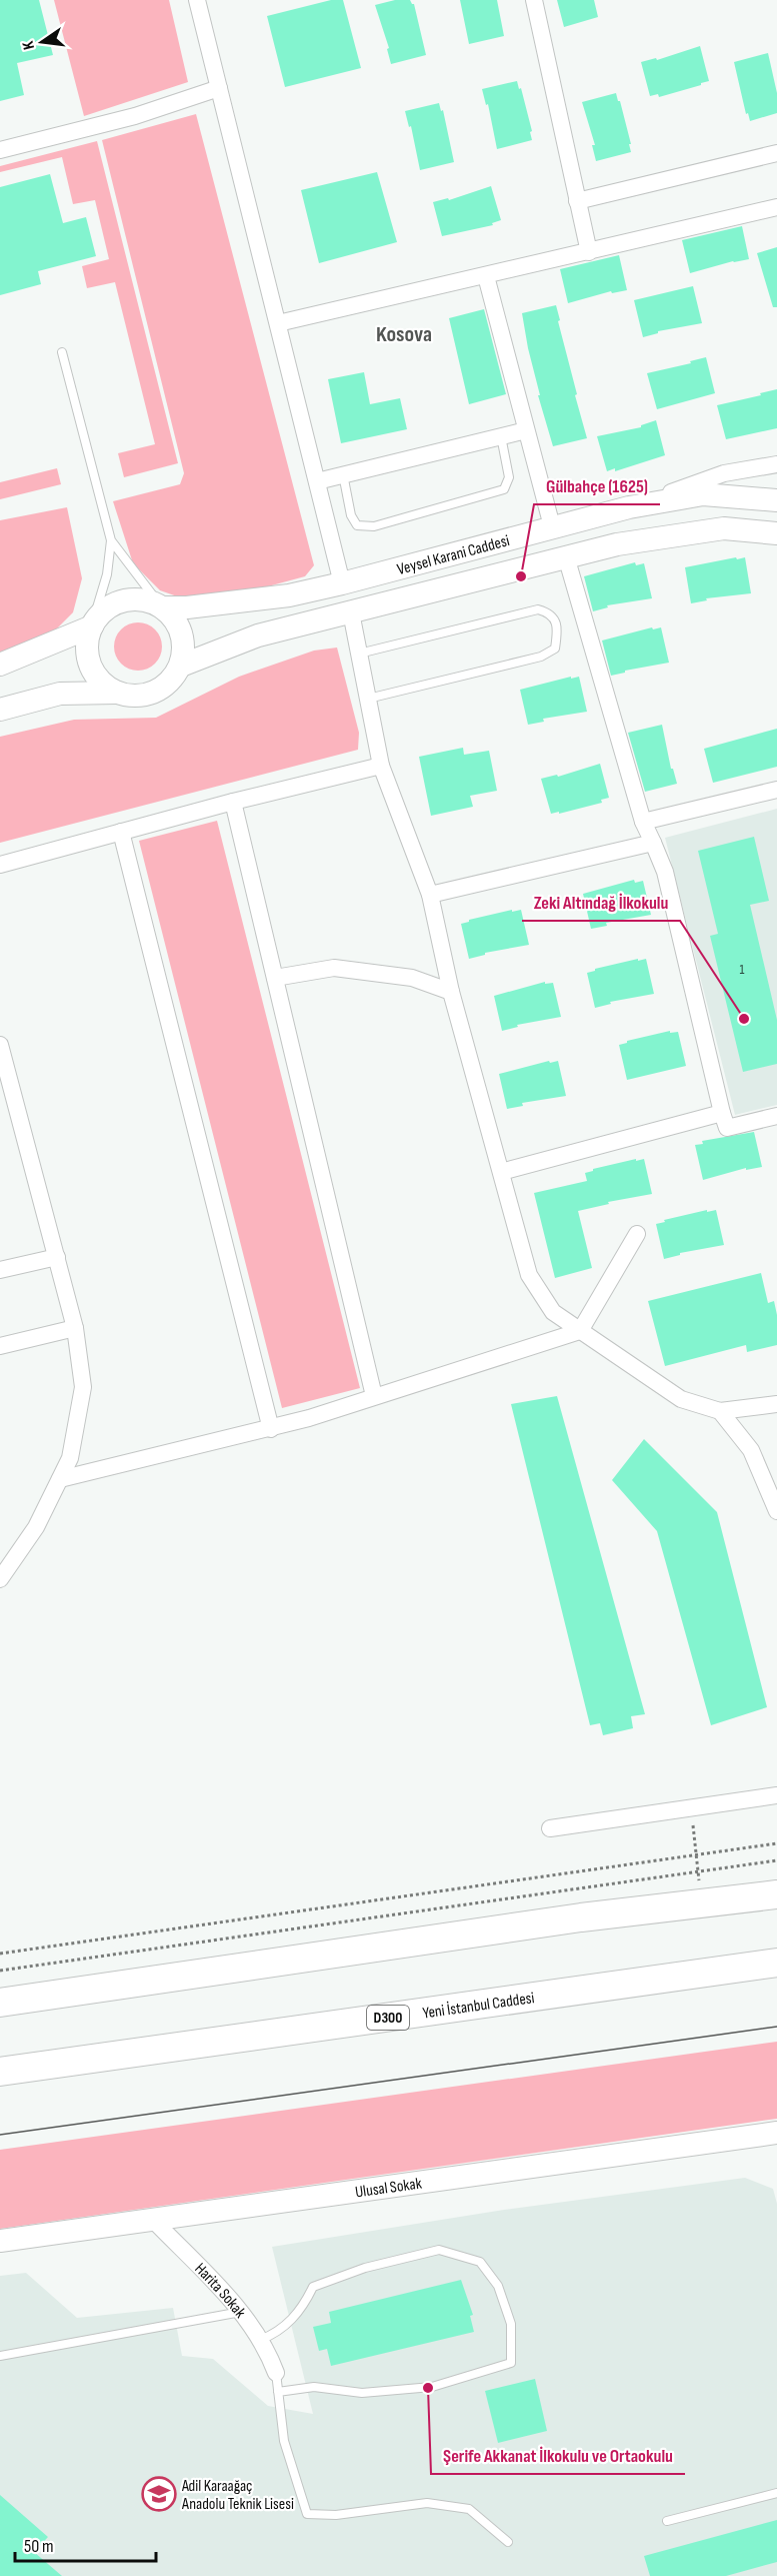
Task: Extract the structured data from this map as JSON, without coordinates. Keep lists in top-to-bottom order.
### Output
{
  "streets": {
    "highway": ["Yeni İstanbul Caddesi", "D300"],
    "main road": ["Veysel Karani Caddesi", "Ulusal Sokak"],
    "street": ["Harita Sokak"]
  },
  "crossings": [
    ["Ulusal Sokak", "Harita Sokak"]
  ],
  "districts": ["Kosova"],
  "places": {
    "other": ["Gülbahçe (1625)", "Zeki Altındağ İlkokulu", "Şerife Akkanat İlkokulu ve Ortaokulu"],
    "school or university": ["Adil Karaağaç Anadolu Teknik Lisesi"]
  },
  "house_numbers": ["1"],
  "scale_bar": "50 m",
  "north": "left"
}
